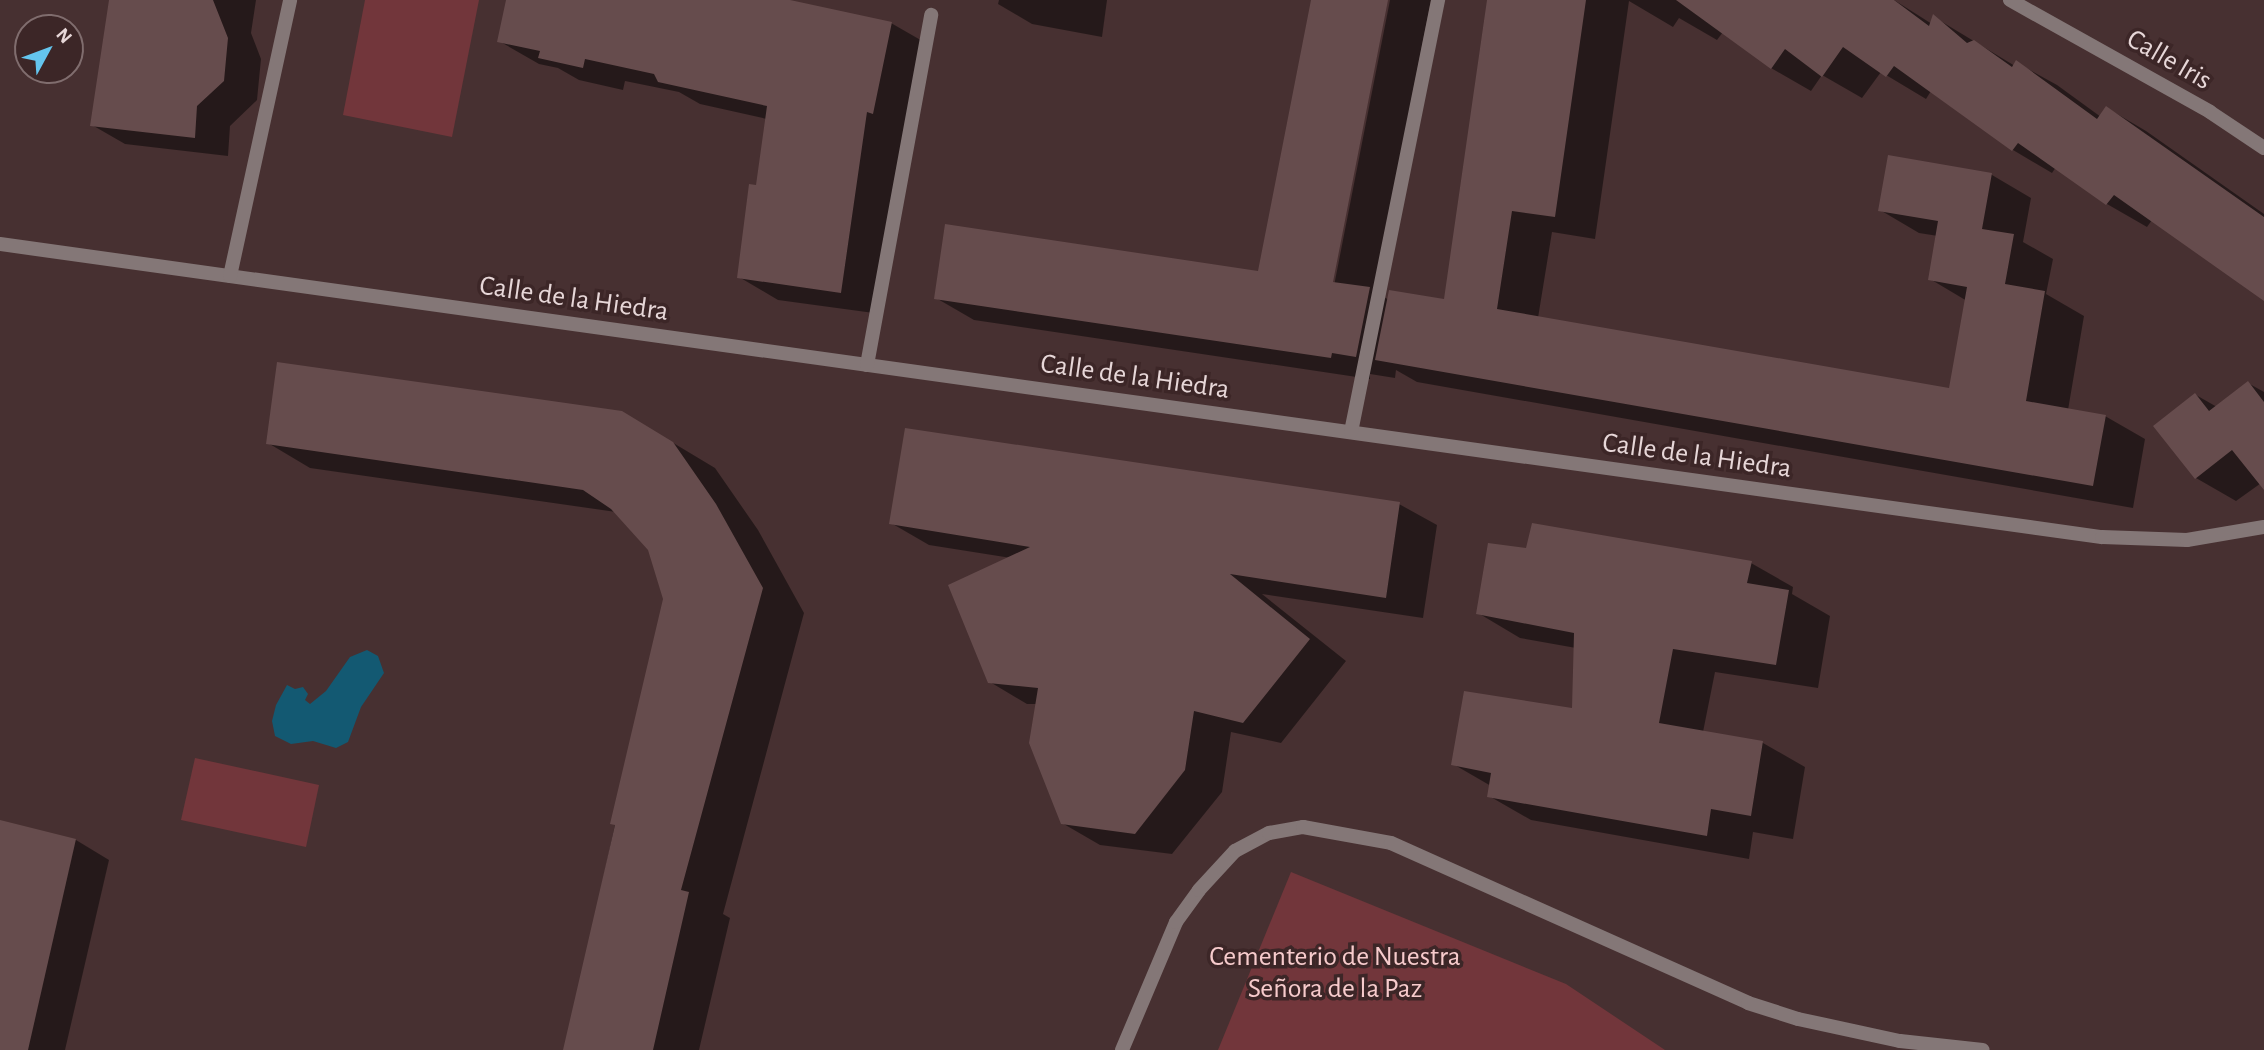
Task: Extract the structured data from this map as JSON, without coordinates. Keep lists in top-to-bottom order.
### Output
{
  "streets": {
    "street": ["Calle Iris", "Calle de la Hiedra"]
  },
  "parks": ["Cementerio de Nuestra Señora de la Paz"],
  "north": "top right"
}
